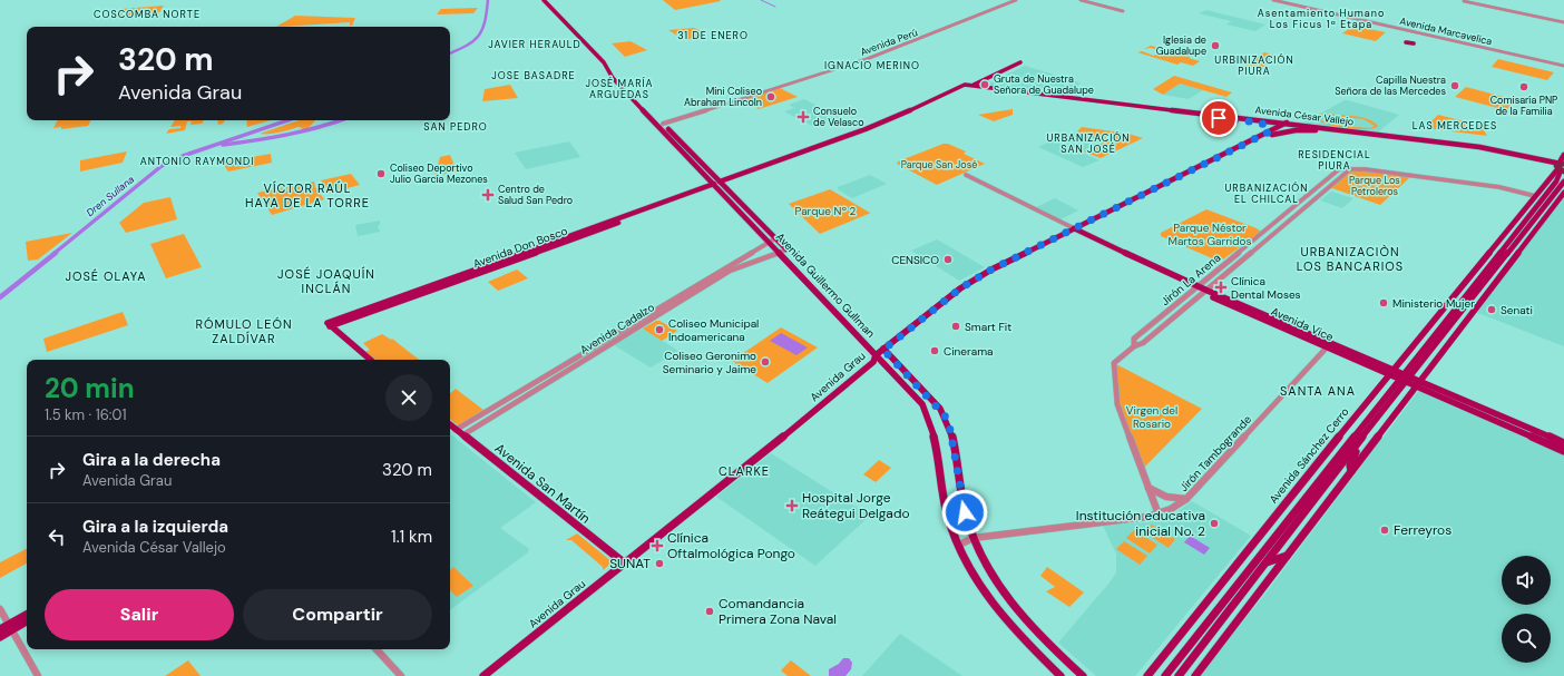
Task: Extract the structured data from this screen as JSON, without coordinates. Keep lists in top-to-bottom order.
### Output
{
  "streets": {
    "main road": [
      "Avenida César Vallejo",
      "Avenida Don Bosco",
      "Avenida Guillermo Gullman",
      "Avenida Vice",
      "Avenida Grau",
      "Avenida Sánchez Cerro",
      "Avenida San Martín"
    ],
    "street": [
      "Avenida Marcavelica",
      "Avenida Perú",
      "Jirón La Arena",
      "Avenida Cadalzo",
      "Jirón Tambogrande"
    ]
  },
  "crossings": [
    ["Avenida Perú", "Avenida Guillermo Gullman"],
    ["Avenida César Vallejo", "Avenida Don Bosco"],
    ["Avenida César Vallejo", "Avenida Grau"],
    ["Avenida César Vallejo", "Avenida Sánchez Cerro"],
    ["Avenida Don Bosco", "Avenida Guillermo Gullman"],
    ["Jirón La Arena", "Avenida Vice"],
    ["Jirón La Arena", "Jirón Tambogrande"],
    ["Jirón La Arena", "Avenida Sánchez Cerro"],
    ["Avenida Guillermo Gullman", "Avenida Cadalzo"],
    ["Avenida Guillermo Gullman", "Avenida Grau"],
    ["Avenida Guillermo Gullman", "Jirón Tambogrande"],
    ["Avenida Vice", "Avenida Grau"],
    ["Avenida Vice", "Jirón Tambogrande"],
    ["Avenida Vice", "Avenida Sánchez Cerro"],
    ["Avenida Cadalzo", "Avenida San Martín"],
    ["Avenida Grau", "Avenida San Martín"]
  ],
  "districts": [
    "Asentamiento Humano Los Ficus 1ª Etapa",
    "COSCOMBA NORTE",
    "31 DE ENERO",
    "JAVIER HERAULD",
    "URBINIZACIÓN PIURA",
    "IGNACIO MERINO",
    "JOSE BASADRE",
    "JOSÉ MARÍA ARGUEDAS",
    "LAS MERCEDES",
    "SAN PEDRO",
    "URBANIZACIÓN SAN JOSÉ",
    "RESIDENCIAL PIURA",
    "ANTONIO RAYMONDI",
    "VÍCTOR RAÚL HAYA DE LA TORRE",
    "URBANIZACIÓN EL CHILCAL",
    "URBANIZACIÒN LOS BANCARIOS",
    "JOSÉ JOAQUÍN INCLÁN",
    "JOSÉ OLAYA",
    "RÓMULO LEÓN ZALDÍVAR",
    "SANTA ANA",
    "CLARKE"
  ],
  "water": ["Dren Sullana"],
  "parks": [
    "Parque San José",
    "Parque Los Petroleros",
    "Parque Nº 2",
    "Parque Néstor Martos Garridos",
    "Virgen del Rosario"
  ],
  "places": {
    "other": [
      "Iglesia de Guadalupe",
      "Gruta de Nuestra Señora de Guadalupe",
      "Capilla Nuestra Señora de las Mercedes",
      "Comisaría PNP de la Familia",
      "Mini Coliseo Abraham Lincoln",
      "Coliseo Deportivo Julio García Mezones",
      "CENSICO",
      "Ministerio Mujer",
      "Senati",
      "Smart Fit",
      "Coliseo Municipal Indoamericana",
      "Cinerama",
      "Coliseo Geronimo Seminario y Jaime",
      "Institución educativa inicial No. 2",
      "Ferreyros",
      "SUNAT",
      "Comandancia Primera Zona Naval"
    ],
    "health": [
      "Consuelo de Velasco",
      "Centro de Salud San Pedro",
      "Clínica Dental Moses",
      "Hospital Jorge Reátegui Delgado",
      "Clínica Oftalmológica Pongo"
    ]
  },
  "page": {
    "turn": ["320 m", "Avenida Grau"],
    "heading": ["20 min", "1.5 km · 16:01"],
    "list": [
      {
        "name": "Gira a la derecha",
        "note": "Avenida Grau",
        "value": "320 m"
      },
      {
        "name": "Gira a la izquierda",
        "note": "Avenida César Vallejo",
        "value": "1.1 km"
      }
    ],
    "buttons": ["Salir", "Compartir"]
  }
}
